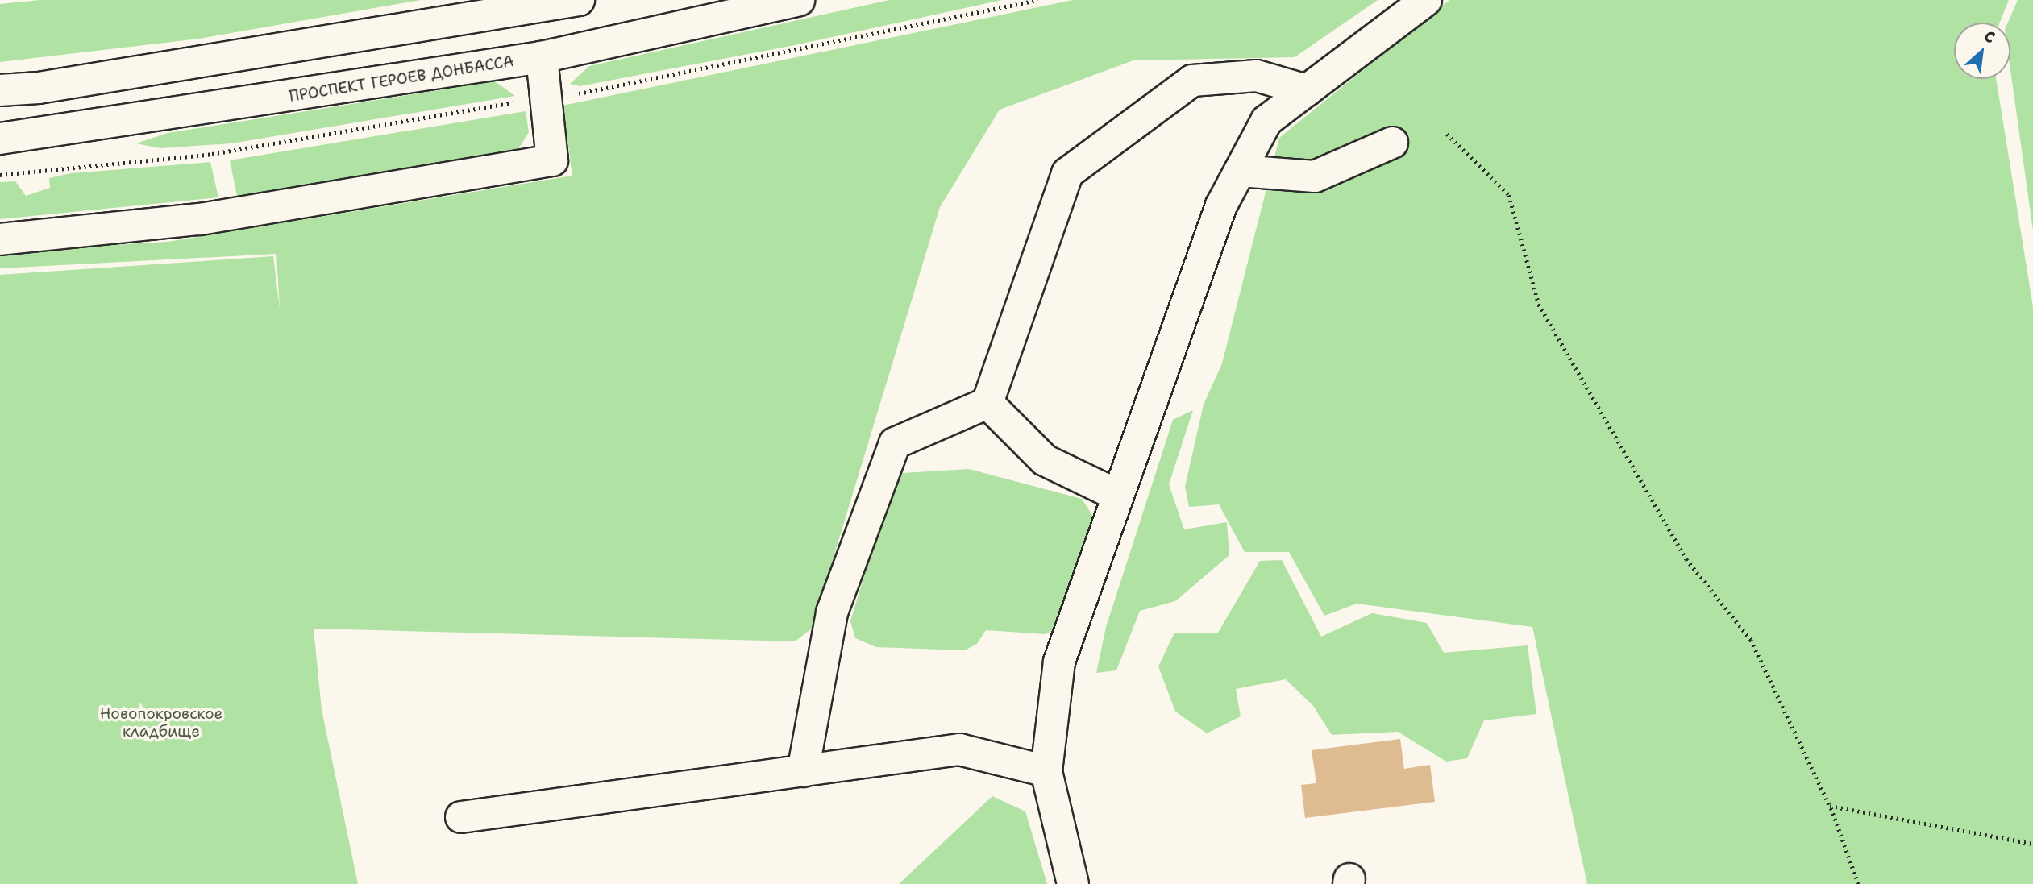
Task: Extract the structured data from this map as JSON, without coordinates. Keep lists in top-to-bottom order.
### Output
{
  "streets": {
    "street": ["ПРОСПЕКТ ГЕРОЕВ ДОНБАССА"]
  },
  "parks": ["Новопокровское кладбище"],
  "north": "top right"
}
